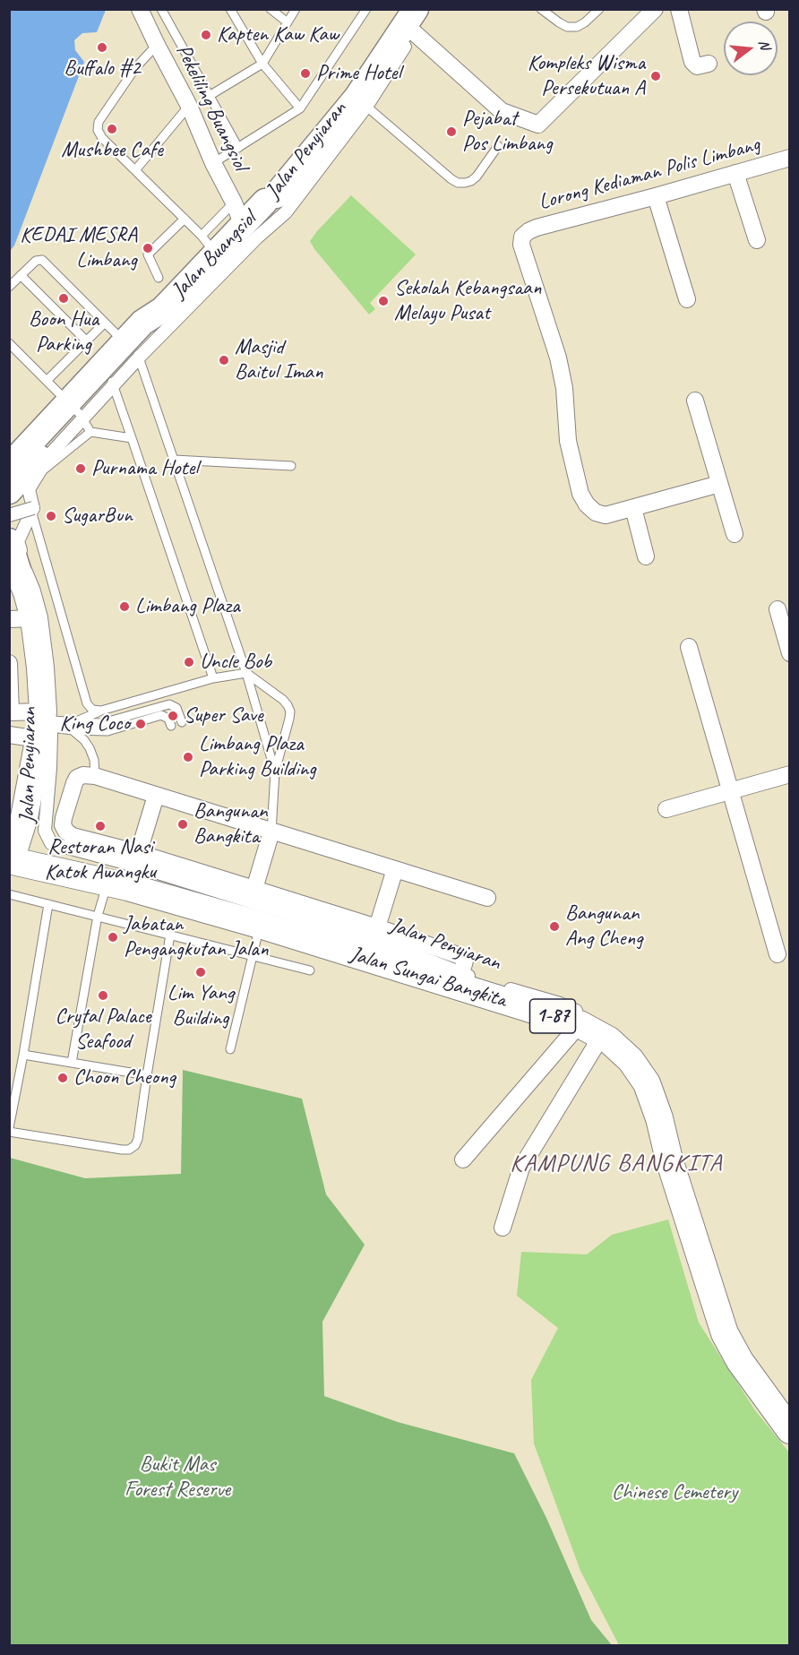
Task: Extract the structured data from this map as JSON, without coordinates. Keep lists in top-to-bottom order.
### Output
{
  "streets": {
    "highway": ["Jalan Sungai Bangkita", "1-87"],
    "main road": ["Jalan Buangsiol"],
    "street": ["Pekeliling Buangsiol", "Jalan Penyiaran", "Lorong Kediaman Polis Limbang"]
  },
  "crossings": [
    ["Pekeliling Buangsiol", "Jalan Buangsiol"],
    ["Jalan Penyiaran", "Jalan Buangsiol"],
    ["Jalan Penyiaran", "Jalan Sungai Bangkita"],
    ["Jalan Sungai Bangkita", "1-87"]
  ],
  "districts": ["KAMPUNG BANGKITA"],
  "parks": ["Bukit Mas Forest Reserve", "Chinese Cemetery"],
  "places": [
    "Kapten Kaw Kaw",
    "Buffalo #2",
    "Prime Hotel",
    "Kompleks Wisma Persekutuan A",
    "Mushbee Cafe",
    "Pejabat Pos Limbang",
    "KEDAI MESRA Limbang",
    "Boon Hua Parking",
    "Sekolah Kebangsaan Melayu Pusat",
    "Masjid Baitul Iman",
    "Purnama Hotel",
    "SugarBun",
    "Limbang Plaza",
    "Uncle Bob",
    "Super Save",
    "King Coco",
    "Limbang Plaza Parking Building",
    "Bangunan Bangkita",
    "Restoran Nasi Katok Awangku",
    "Bangunan Ang Cheng",
    "Jabatan Pengangkutan Jalan",
    "Lim Yang Building",
    "Crytal Palace Seafood",
    "Choon Cheong"
  ],
  "north": "right"
}
